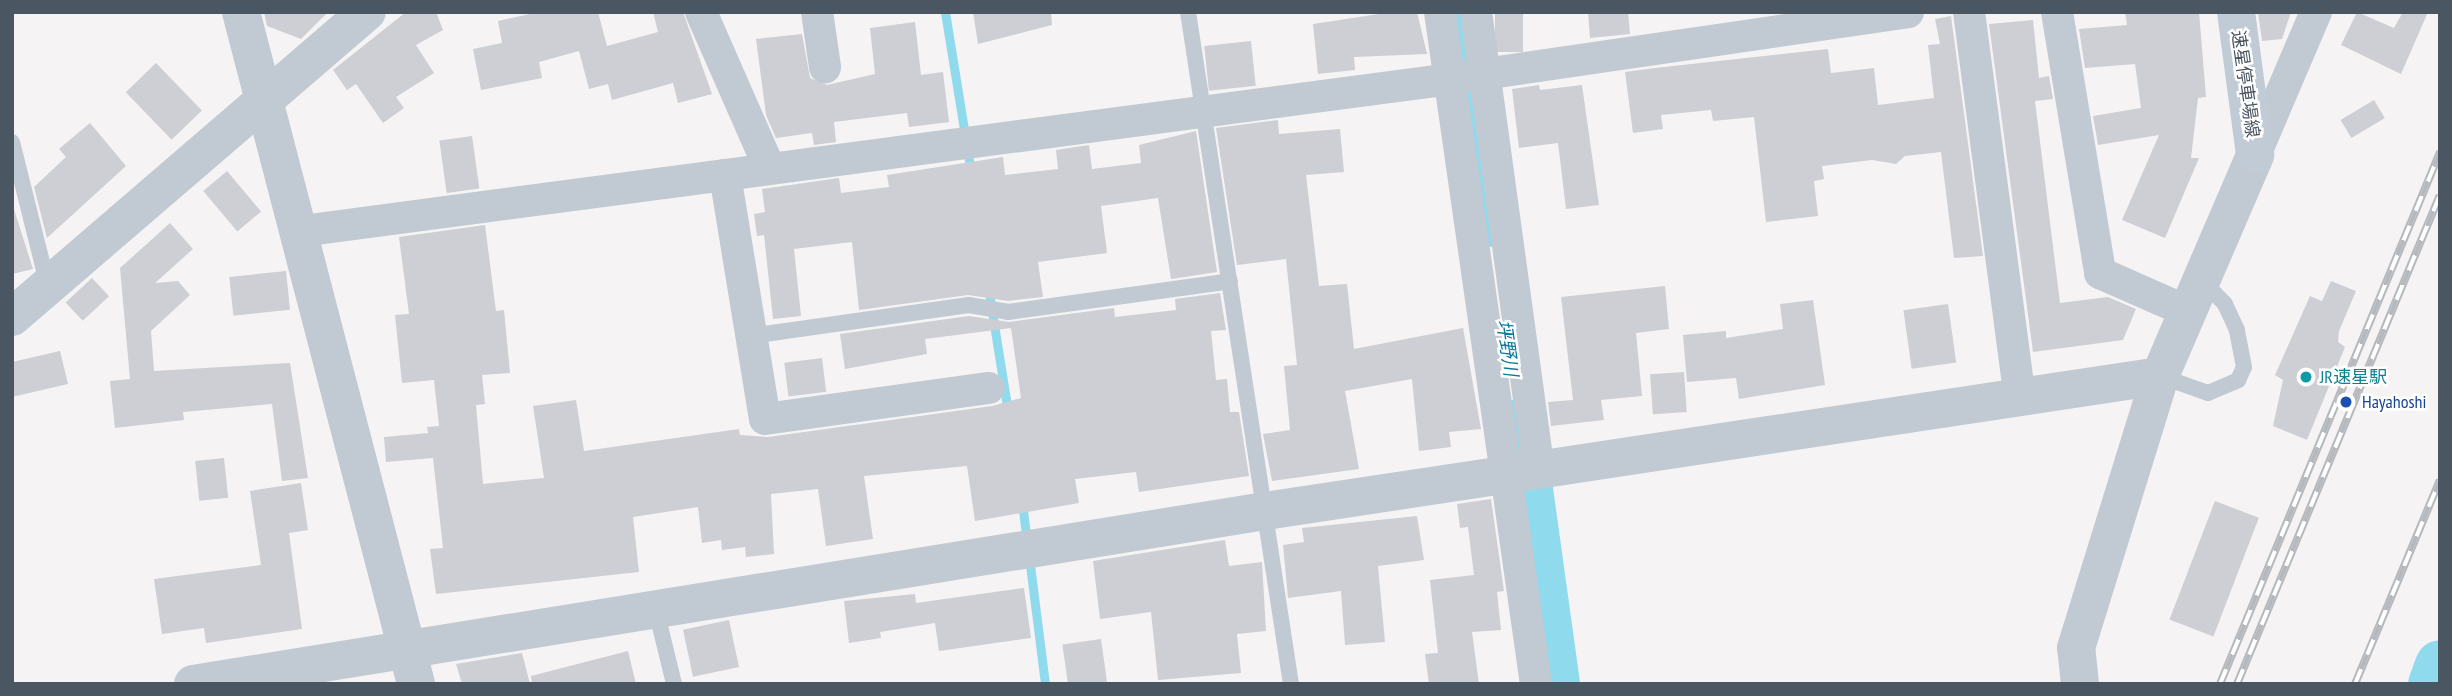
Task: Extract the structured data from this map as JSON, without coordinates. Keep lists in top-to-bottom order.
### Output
{
  "streets": {
    "main road": ["速星停車場線"]
  },
  "water": ["坪野川"],
  "places": ["JR速星駅", "Hayahoshi"]
}
